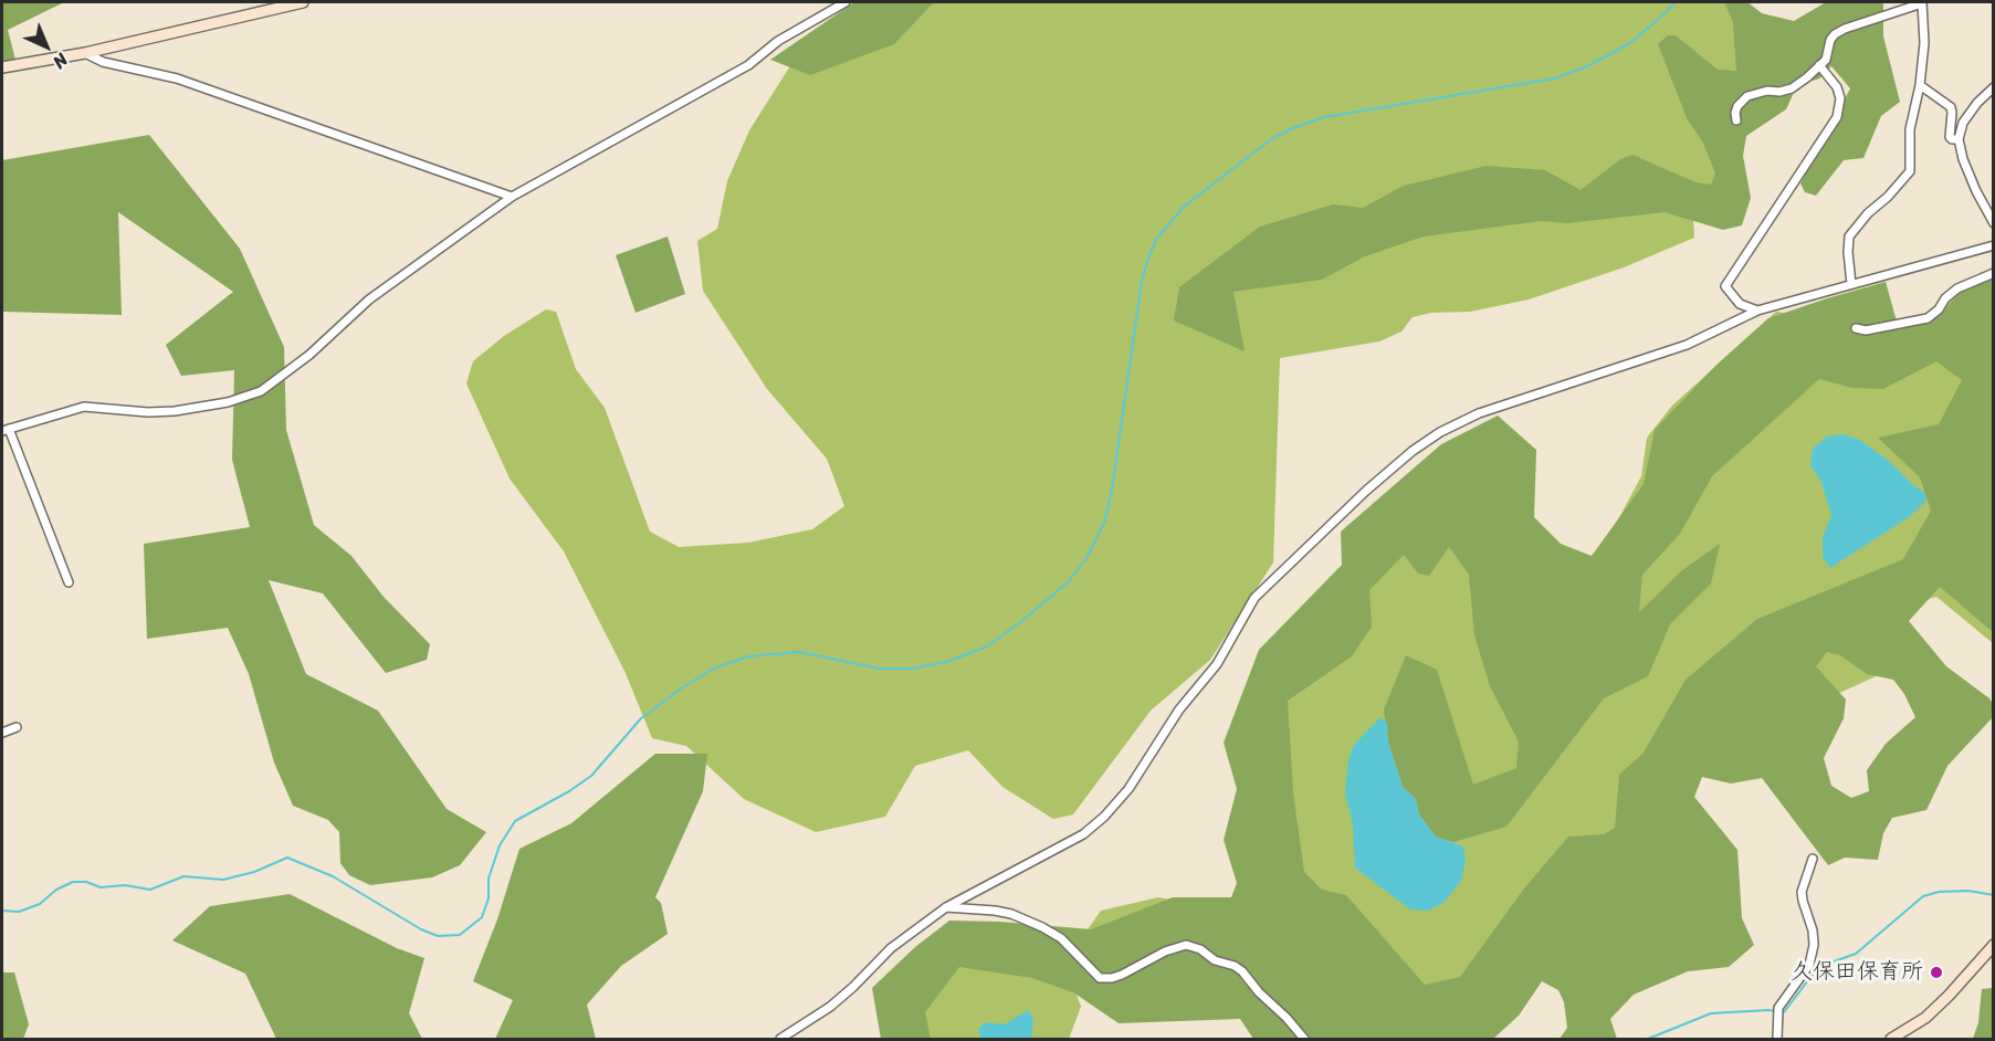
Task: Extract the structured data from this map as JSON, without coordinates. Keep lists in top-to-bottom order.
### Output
{
  "places": ["久保田保育所"],
  "north": "bottom right"
}
